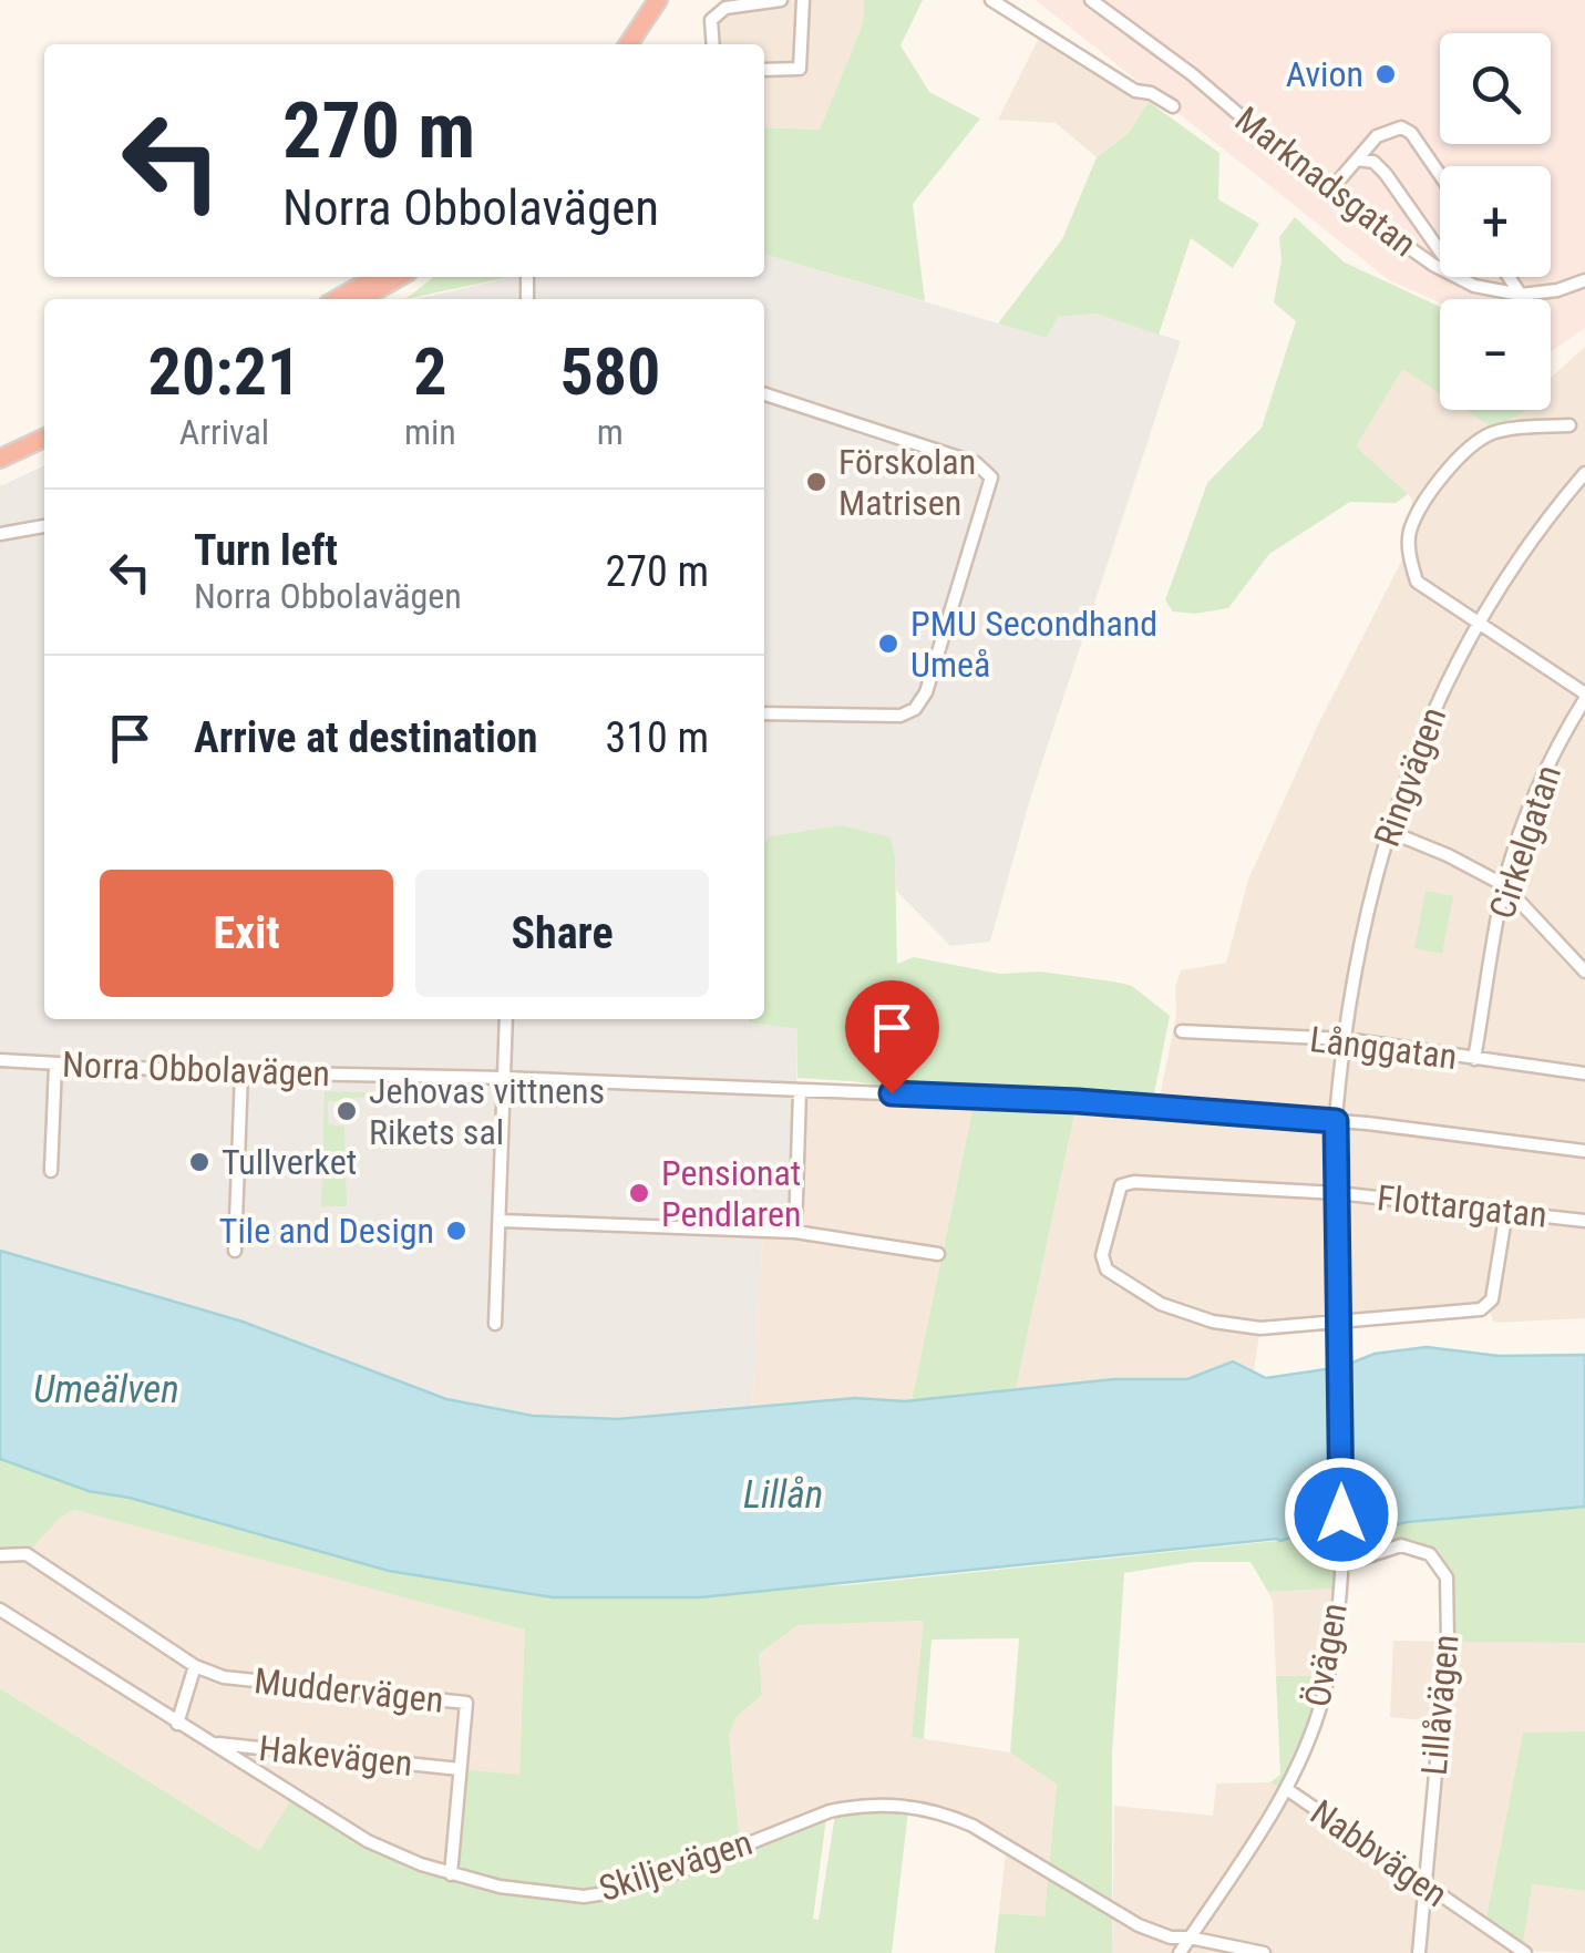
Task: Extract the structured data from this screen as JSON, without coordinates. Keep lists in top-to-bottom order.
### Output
{
  "streets": {
    "street": [
      "Marknadsgatan",
      "Ringvägen",
      "Cirkelgatan",
      "Långgatan",
      "Norra Obbolavägen",
      "Flottargatan",
      "Övägen",
      "Muddervägen",
      "Lillåvägen",
      "Hakevägen",
      "Nabbvägen",
      "Skiljevägen"
    ]
  },
  "crossings": [
    ["Ringvägen", "Långgatan"],
    ["Ringvägen", "Norra Obbolavägen"],
    ["Ringvägen", "Övägen"],
    ["Cirkelgatan", "Långgatan"],
    ["Norra Obbolavägen", "Övägen"],
    ["Flottargatan", "Övägen"],
    ["Övägen", "Lillåvägen"],
    ["Övägen", "Nabbvägen"],
    ["Övägen", "Skiljevägen"],
    ["Muddervägen", "Hakevägen"],
    ["Muddervägen", "Skiljevägen"],
    ["Lillåvägen", "Nabbvägen"],
    ["Hakevägen", "Skiljevägen"]
  ],
  "water": ["Umeälven", "Lillån"],
  "places": [
    "Avion",
    "Förskolan Matrisen",
    "PMU Secondhand Umeå",
    "Jehovas vittnens Rikets sal",
    "Tullverket",
    "Pensionat Pendlaren",
    "Tile and Design"
  ],
  "page": {
    "map_buttons": ["+", "−"],
    "turn": ["270 m", "Norra Obbolavägen"],
    "eta": [
      "20:21",
      "Arrival",
      "2",
      "min",
      "580",
      "m"
    ],
    "list": [
      {
        "name": "Turn left",
        "note": "Norra Obbolavägen",
        "value": "270 m"
      },
      {
        "name": "Arrive at destination",
        "value": "310 m"
      }
    ],
    "buttons": ["Exit", "Share"]
  }
}
